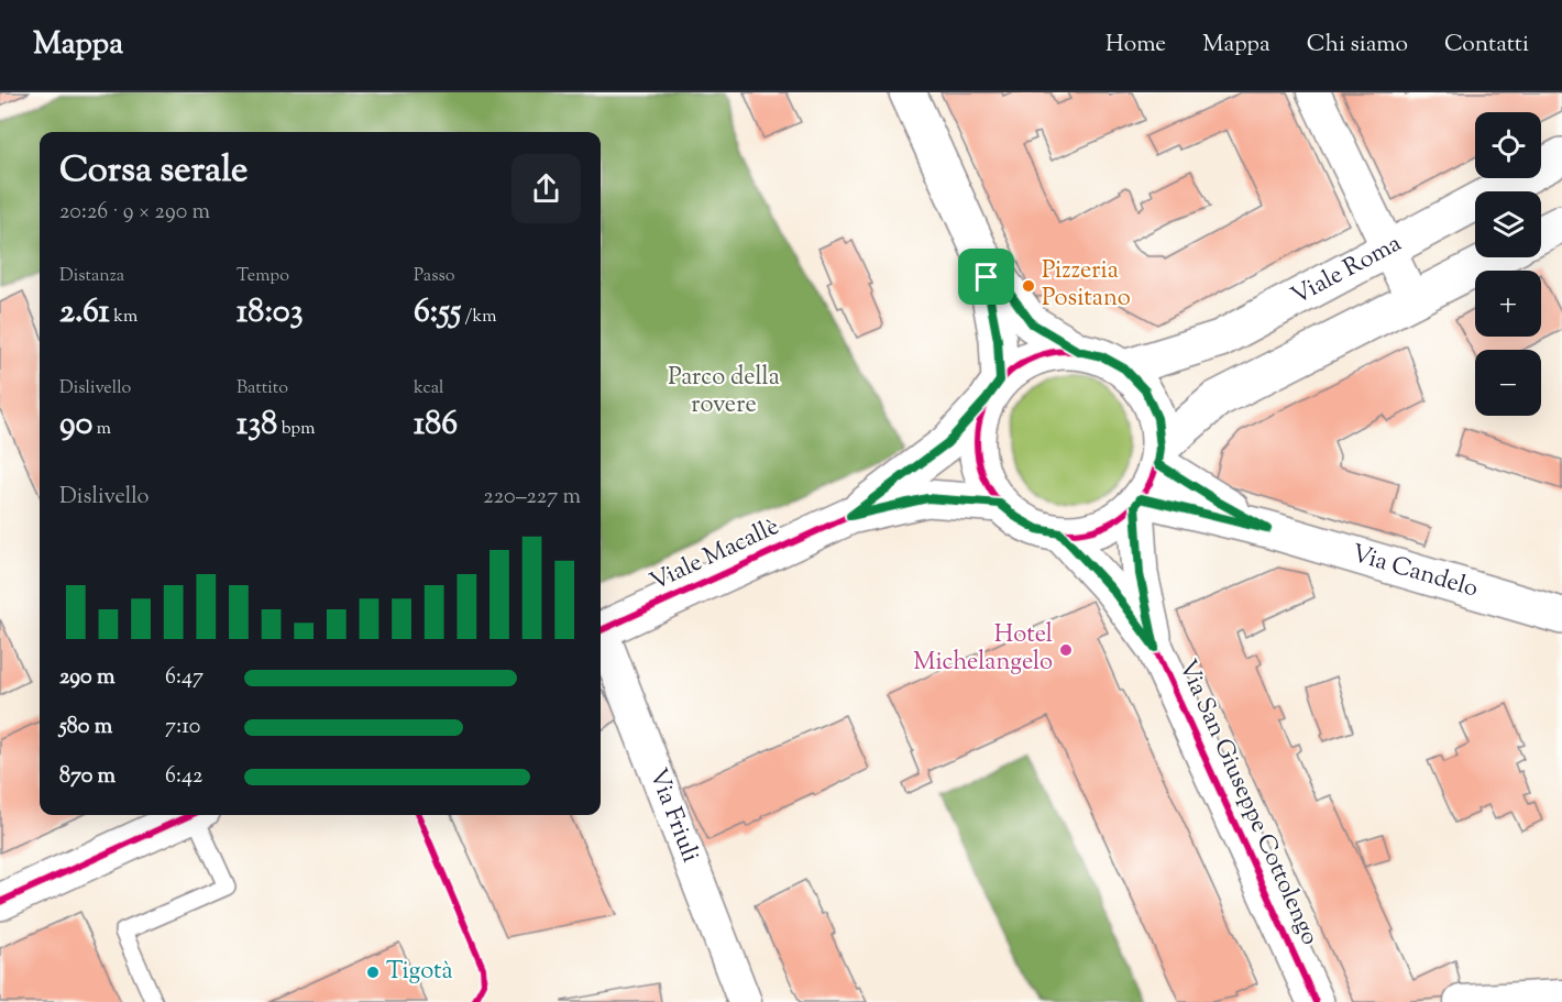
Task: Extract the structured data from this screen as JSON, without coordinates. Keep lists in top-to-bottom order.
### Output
{
  "streets": {
    "street": [
      "Viale Roma",
      "Viale Macallè",
      "Via Candelo",
      "Via San Giuseppe Cottolengo",
      "Via Friuli"
    ]
  },
  "crossings": [
    ["Viale Roma", "Viale Macallè"],
    ["Viale Roma", "Via Candelo"],
    ["Viale Roma", "Via San Giuseppe Cottolengo"],
    ["Viale Macallè", "Via Candelo"],
    ["Viale Macallè", "Via San Giuseppe Cottolengo"],
    ["Via Candelo", "Via San Giuseppe Cottolengo"]
  ],
  "parks": ["Parco della rovere"],
  "places": ["Pizzeria Positano", "Hotel Michelangelo", "Tigotà"],
  "page": {
    "header": "Mappa",
    "nav": [
      "Home",
      "Mappa",
      "Chi siamo",
      "Contatti"
    ],
    "map_buttons": ["+", "−"],
    "heading": ["Corsa serale", "20:26 · 9 × 290 m"],
    "stats": [
      ["Distanza", "2.61 km"],
      ["Tempo", "18:03"],
      ["Passo", "6:55 /km"],
      ["Dislivello", "90 m"],
      ["Battito", "138 bpm"],
      ["kcal", "186"]
    ],
    "chart": ["Dislivello", "220–227 m"],
    "list": [
      {
        "name": "290 m",
        "note": "6:47"
      },
      {
        "name": "580 m",
        "note": "7:10"
      },
      {
        "name": "870 m",
        "note": "6:42"
      }
    ]
  }
}
